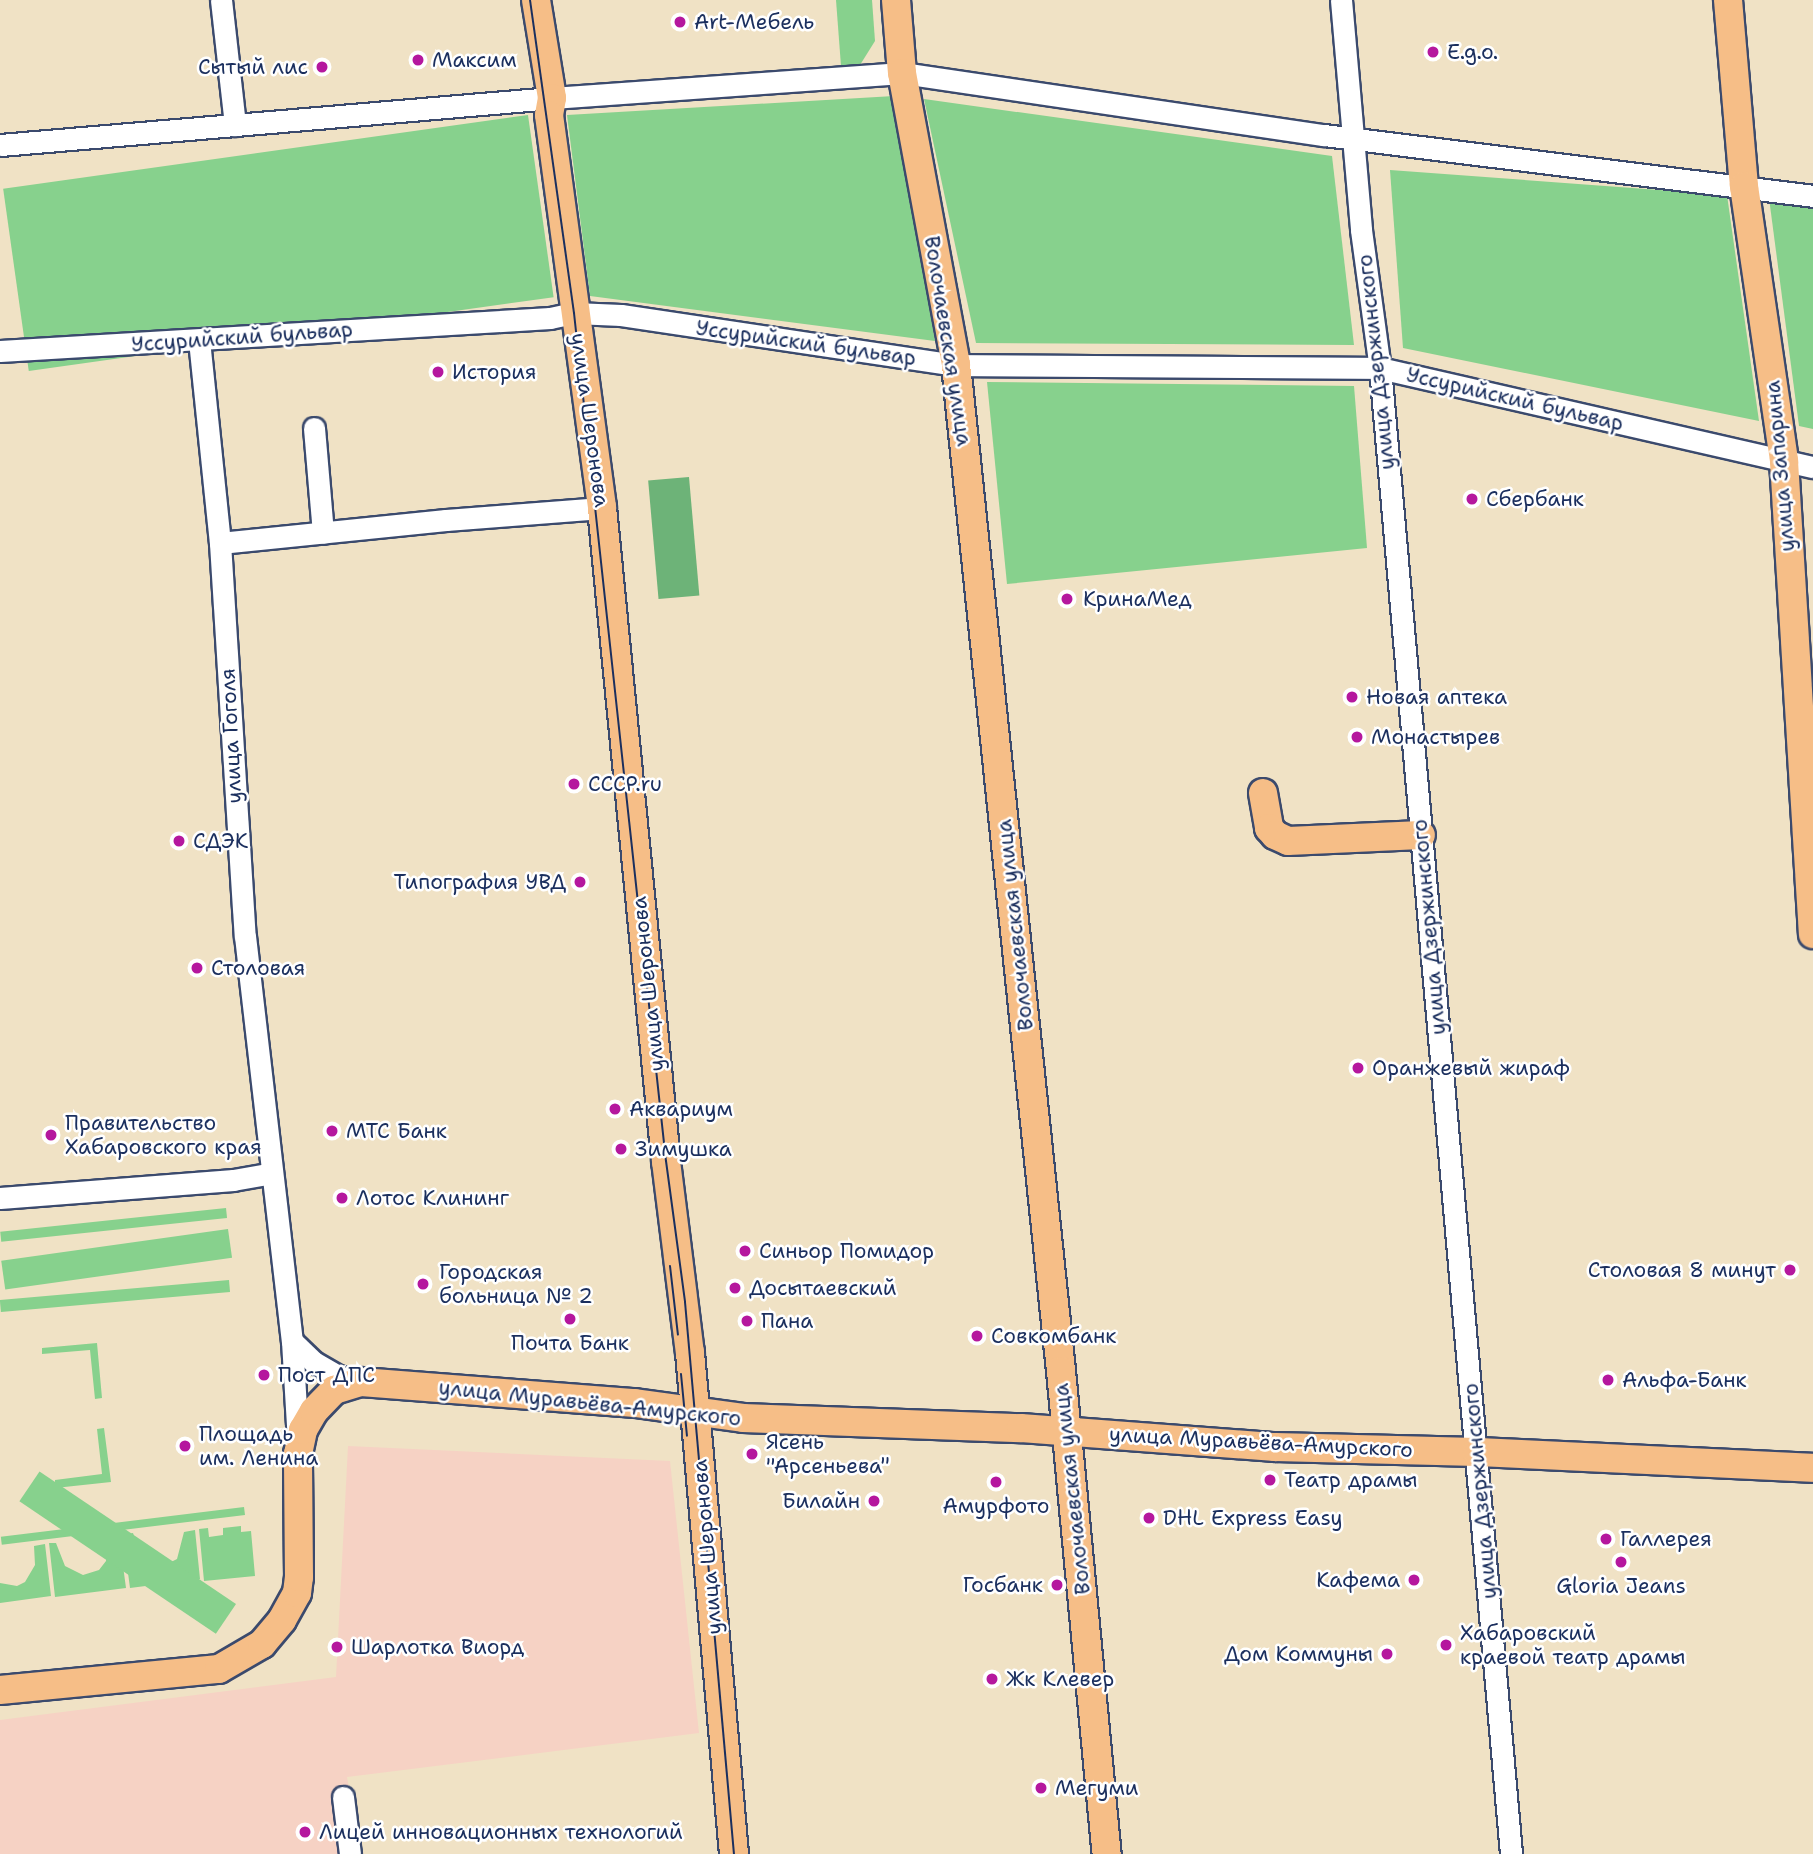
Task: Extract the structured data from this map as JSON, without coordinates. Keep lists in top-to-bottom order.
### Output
{
  "streets": {
    "main road": [
      "Волочаевская улица",
      "улица Шеронова",
      "улица Запарина",
      "улица Муравьёва-Амурского"
    ],
    "street": ["Уссурийский бульвар", "улица Дзержинского", "улица Гоголя"]
  },
  "crossings": [
    ["Уссурийский бульвар", "Волочаевская улица"],
    ["Уссурийский бульвар", "улица Дзержинского"],
    ["Уссурийский бульвар", "улица Шеронова"],
    ["Уссурийский бульвар", "улица Запарина"],
    ["Уссурийский бульвар", "улица Гоголя"],
    ["Волочаевская улица", "улица Муравьёва-Амурского"],
    ["улица Дзержинского", "улица Муравьёва-Амурского"],
    ["улица Шеронова", "улица Муравьёва-Амурского"],
    ["улица Гоголя", "улица Муравьёва-Амурского"]
  ],
  "places": [
    "Art-Мебель",
    "E.g.o.",
    "Максим",
    "Сытый лис",
    "История",
    "Сбербанк",
    "КринаМед",
    "Новая аптека",
    "Монастырев",
    "СССР.ru",
    "СДЭК",
    "Типография УВД",
    "Столовая",
    "Оранжевый жираф",
    "Аквариум",
    "МТС Банк",
    "Правительство Хабаровского края",
    "Зимушка",
    "Лотос Клининг",
    "Синьор Помидор",
    "Столовая 8 минут",
    "Городская больница № 2",
    "Досытаевский",
    "Почта Банк",
    "Пана",
    "Совкомбанк",
    "Пост ДПС",
    "Альфа-Банк",
    "Площадь им. Ленина",
    "Ясень \"Арсеньева\"",
    "Театр драмы",
    "Амурфото",
    "Билайн",
    "DHL Express Easy",
    "Галлерея",
    "Gloria Jeans",
    "Кафема",
    "Госбанк",
    "Хабаровский краевой театр драмы",
    "Шарлотка Виорд",
    "Дом Коммуны",
    "Жк Клевер",
    "Мегуми",
    "Лицей инновационных технологий"
  ]
}
